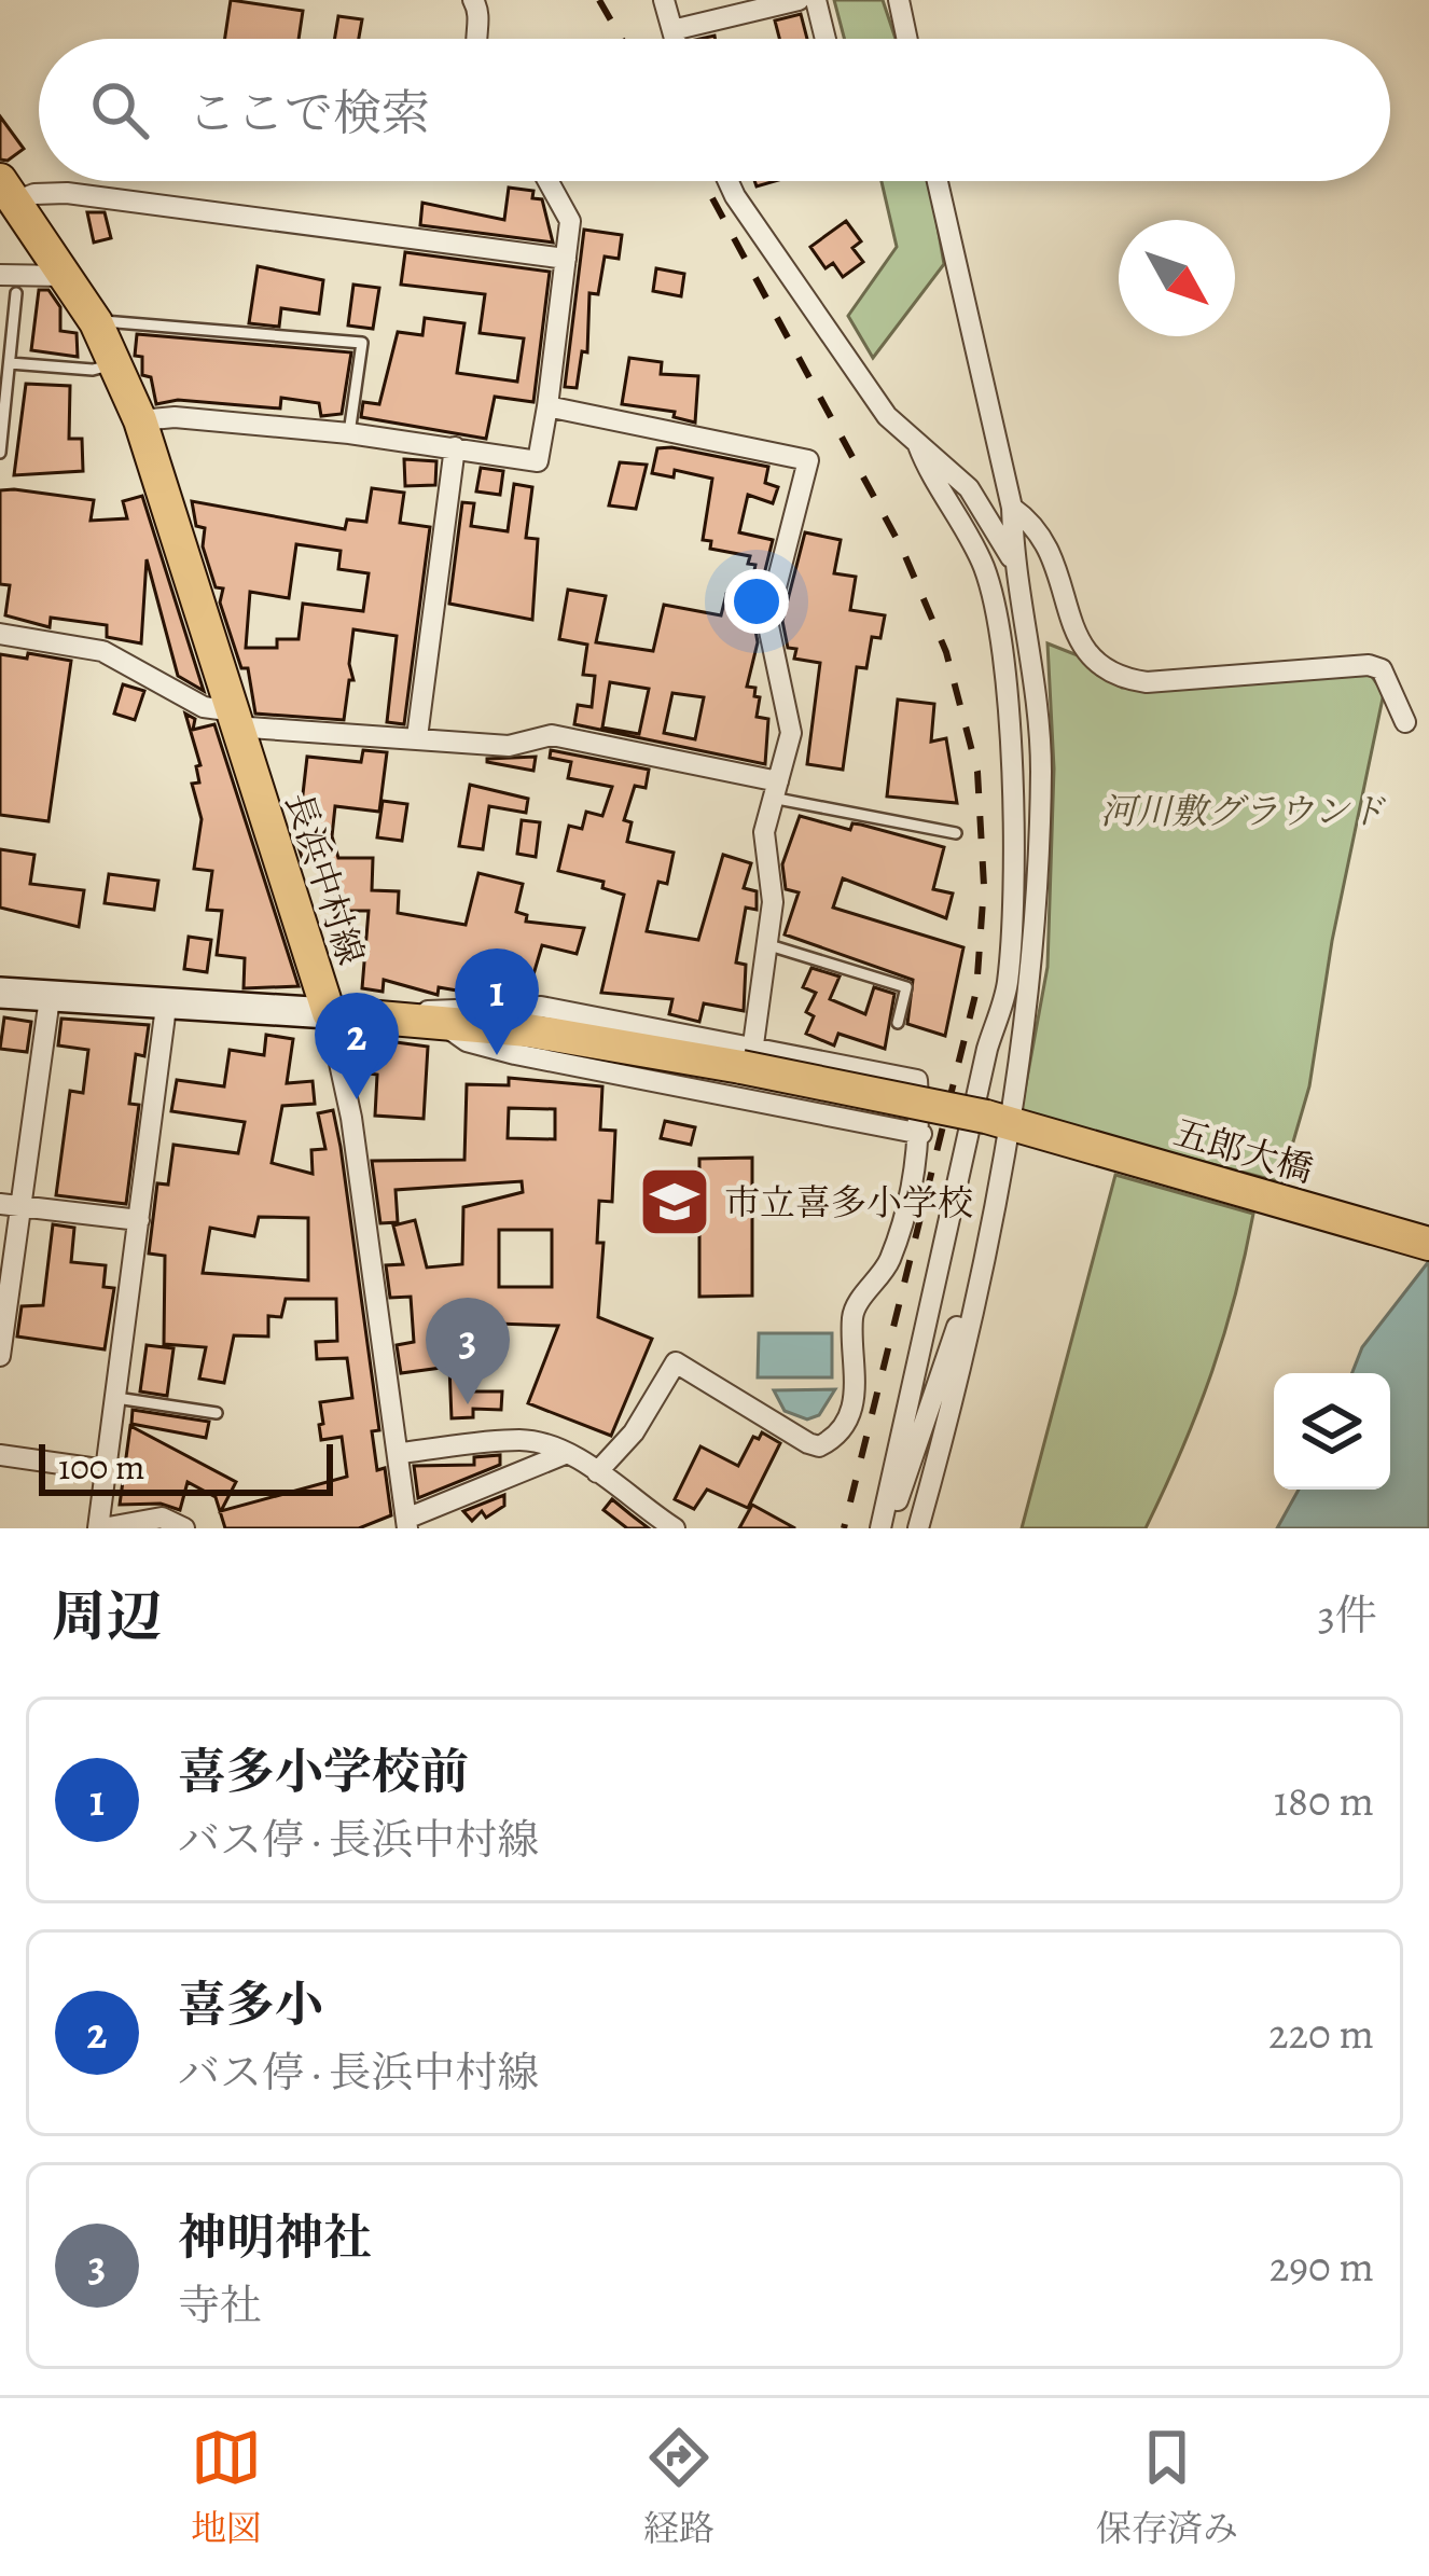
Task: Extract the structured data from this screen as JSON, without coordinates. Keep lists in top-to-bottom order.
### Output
{
  "streets": {
    "main road": ["長浜中村線", "五郎大橋"]
  },
  "crossings": [
    ["長浜中村線", "五郎大橋"]
  ],
  "parks": ["河川敷グラウンド"],
  "places": {
    "school or university": ["市立喜多小学校"]
  },
  "scale_bar": "100 m",
  "north": "bottom right",
  "page": {
    "search": "ここで検索",
    "pins": ["1", "2", "3"],
    "scale": "100 m",
    "heading": ["周辺", "3件"],
    "list": [
      {
        "mark": "1",
        "name": "喜多小学校前",
        "note": "バス停 · 長浜中村線",
        "value": "180 m"
      },
      {
        "mark": "2",
        "name": "喜多小",
        "note": "バス停 · 長浜中村線",
        "value": "220 m"
      },
      {
        "mark": "3",
        "name": "神明神社",
        "note": "寺社",
        "value": "290 m"
      }
    ],
    "nav": ["地図", "経路", "保存済み"]
  }
}
